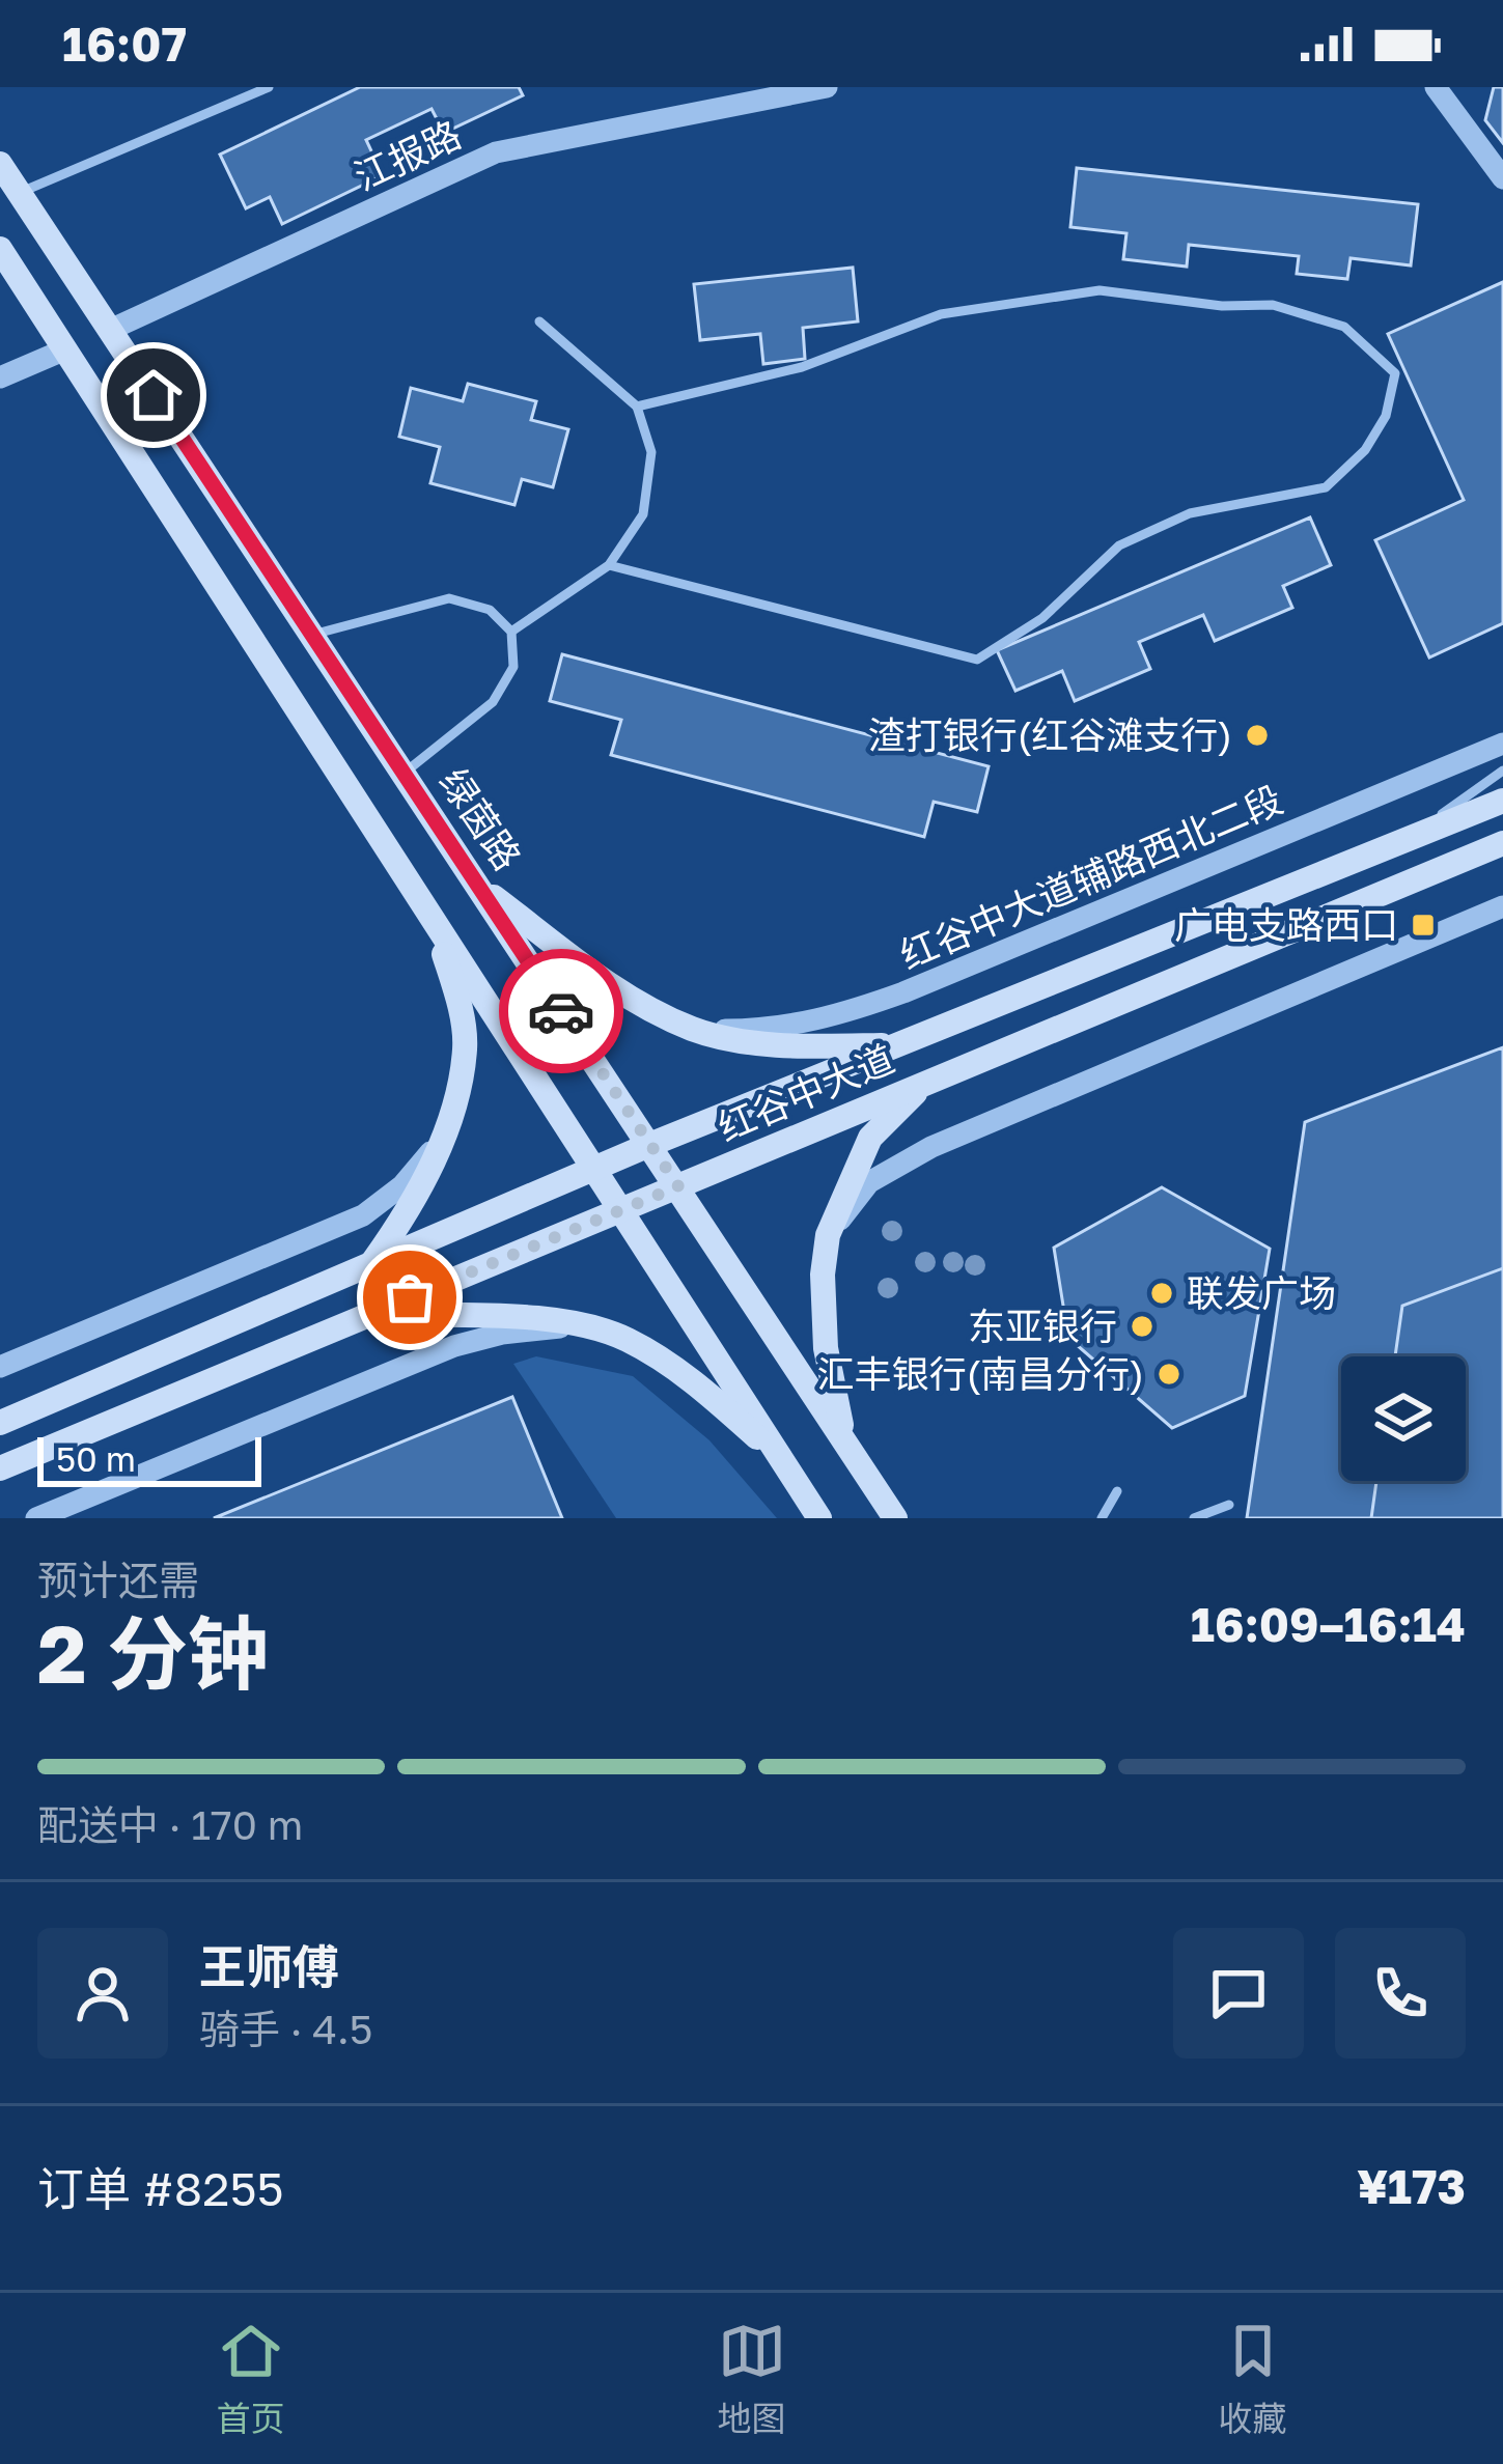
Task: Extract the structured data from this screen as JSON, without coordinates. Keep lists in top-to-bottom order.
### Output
{
  "streets": {
    "main road": ["绿茵路", "红谷中大道"],
    "street": ["江报路", "红谷中大道辅路西北二段"]
  },
  "crossings": [
    ["江报路", "绿茵路"],
    ["绿茵路", "红谷中大道"]
  ],
  "places": {
    "other": [
      "渣打银行(红谷滩支行)",
      "联发广场",
      "东亚银行",
      "汇丰银行(南昌分行)"
    ],
    "transit": ["广电支路西口"]
  },
  "scale_bar": "50 m",
  "page": {
    "status": "16:07",
    "scale": "50 m",
    "heading": ["2 分钟", "预计还需", "16:09–16:14"],
    "panel": [
      "王师傅",
      "骑手 · 4.5",
      "订单 #8255",
      "¥173"
    ],
    "bar": "配送中 · 170 m",
    "tabs": ["首页", "地图", "收藏"]
  }
}
